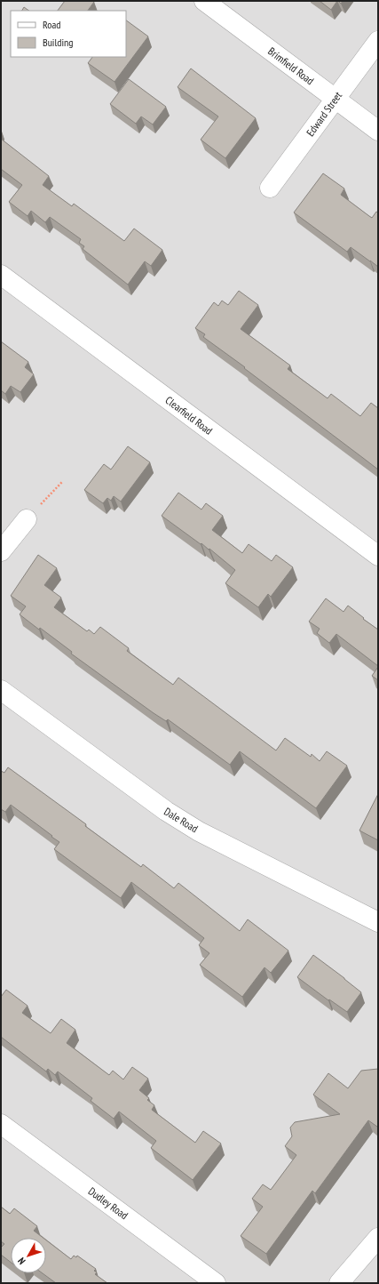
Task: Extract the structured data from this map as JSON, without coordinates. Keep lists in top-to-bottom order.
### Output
{
  "streets": {
    "street": [
      "Brimfield Road",
      "Edward Street",
      "Clearfield Road",
      "Dale Road",
      "Dudley Road"
    ]
  },
  "crossings": [
    ["Brimfield Road", "Edward Street"]
  ],
  "legend": ["Road", "Building"],
  "north": "bottom left"
}
